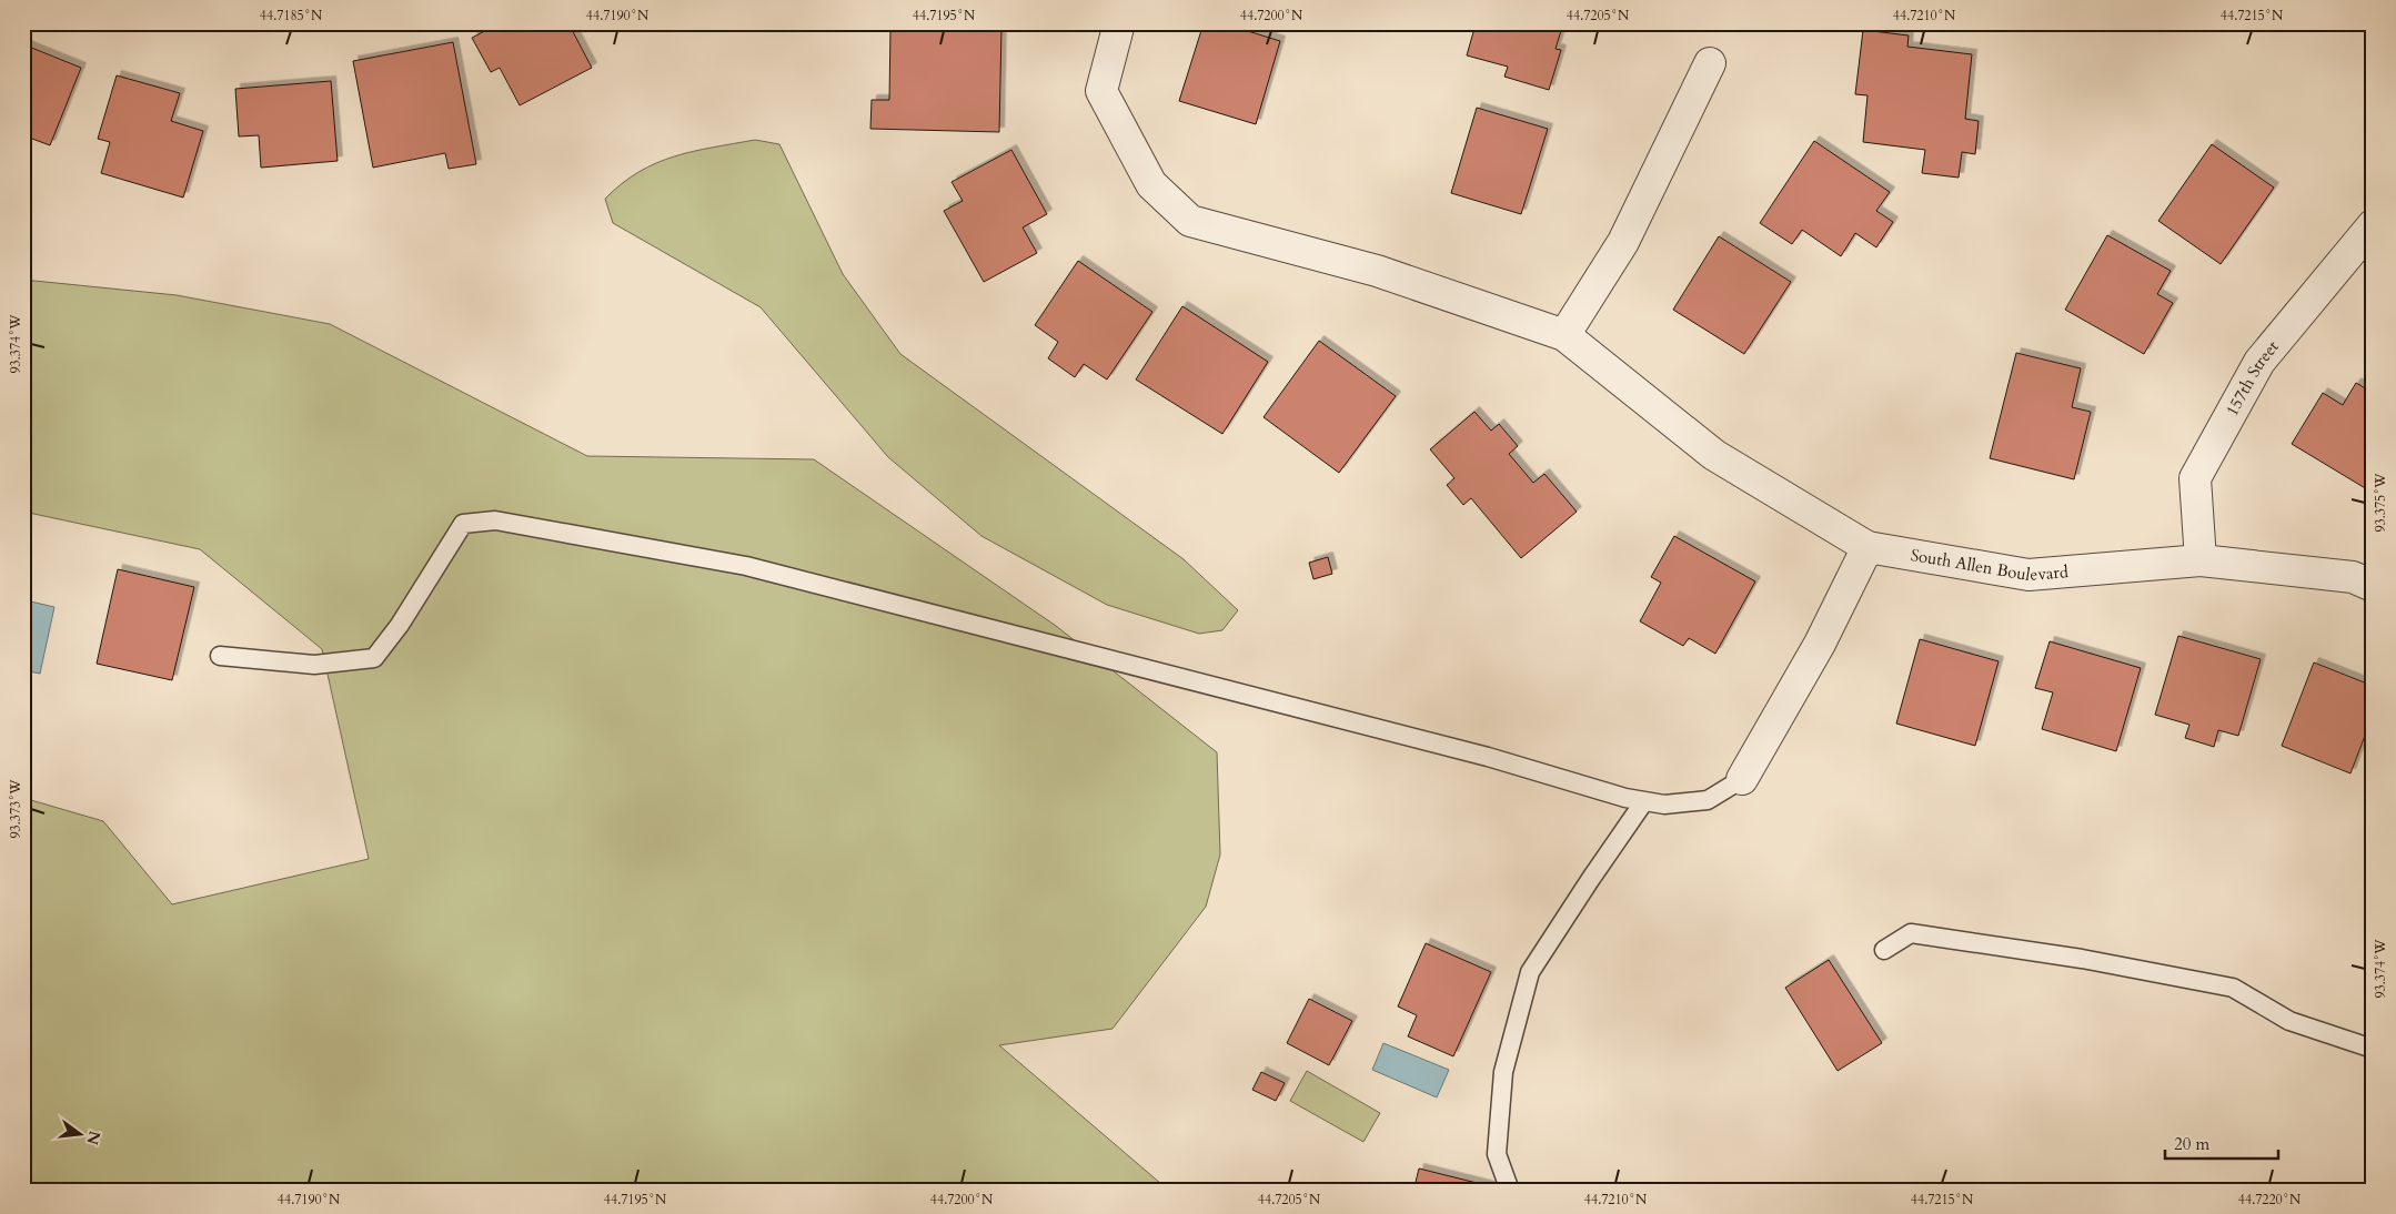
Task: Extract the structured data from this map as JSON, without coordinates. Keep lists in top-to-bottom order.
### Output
{
  "streets": {
    "street": ["157th Street", "South Allen Boulevard"]
  },
  "crossings": [
    ["157th Street", "South Allen Boulevard"]
  ],
  "scale_bar": "20 m",
  "north": "right",
  "coordinates": [
    "44.7185°N",
    "44.7190°N",
    "44.7195°N",
    "44.7200°N",
    "44.7205°N",
    "44.7210°N",
    "44.7215°N",
    "93.374°W",
    "93.375°W",
    "93.373°W",
    "44.7220°N"
  ]
}
